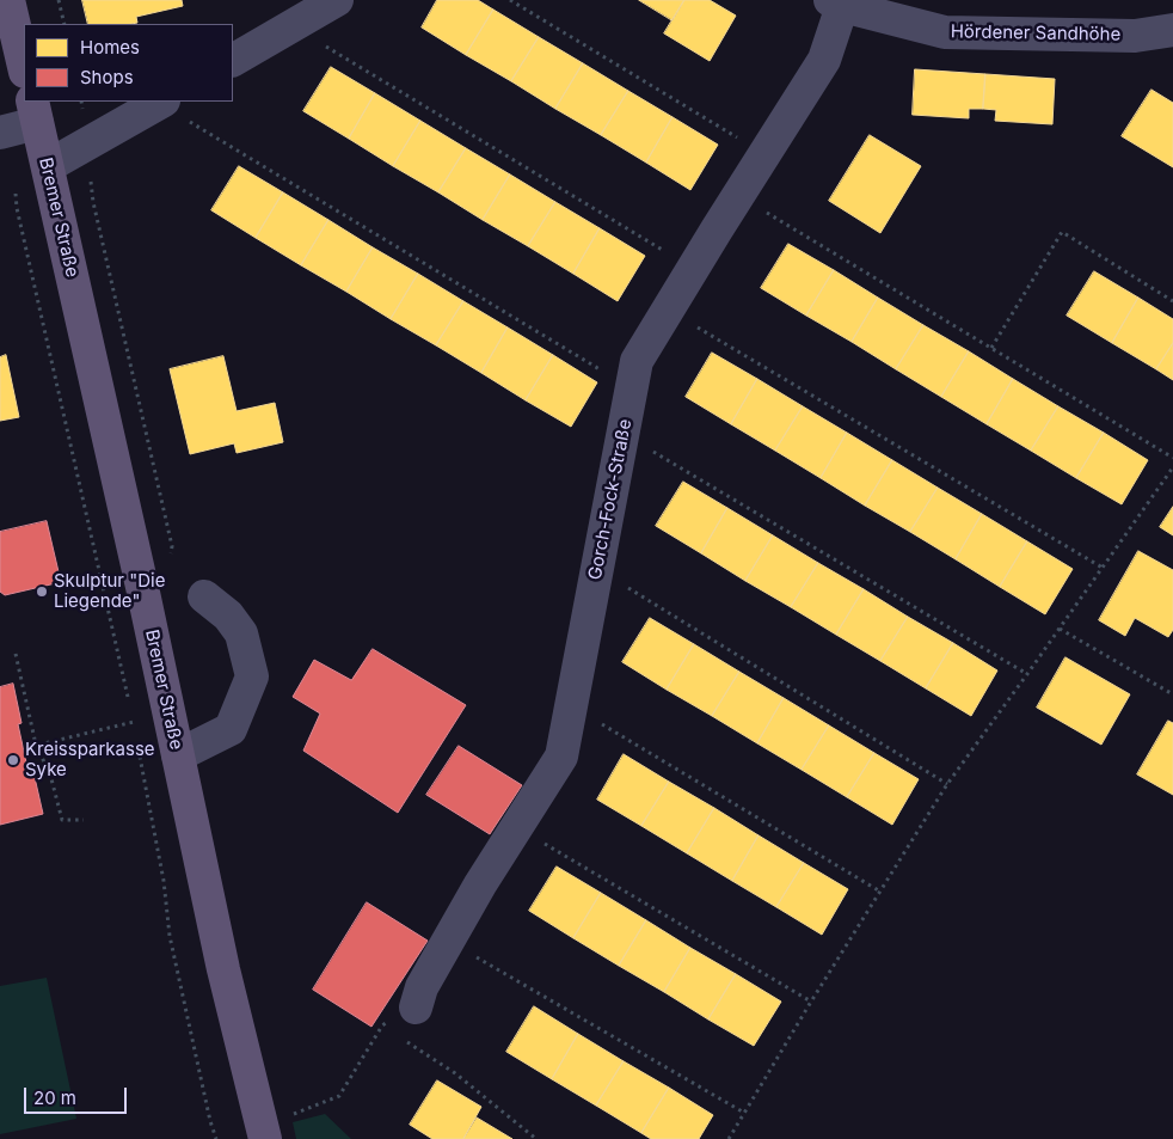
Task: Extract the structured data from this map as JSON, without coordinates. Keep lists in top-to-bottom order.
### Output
{
  "streets": {
    "main road": ["Bremer Straße"],
    "street": ["Hördener Sandhöhe", "Gorch-Fock-Straße"]
  },
  "crossings": [
    ["Hördener Sandhöhe", "Gorch-Fock-Straße"]
  ],
  "places": ["Skulptur \"Die Liegende\"", "Kreissparkasse Syke"],
  "legend": ["Homes", "Shops"],
  "scale_bar": "20 m"
}
